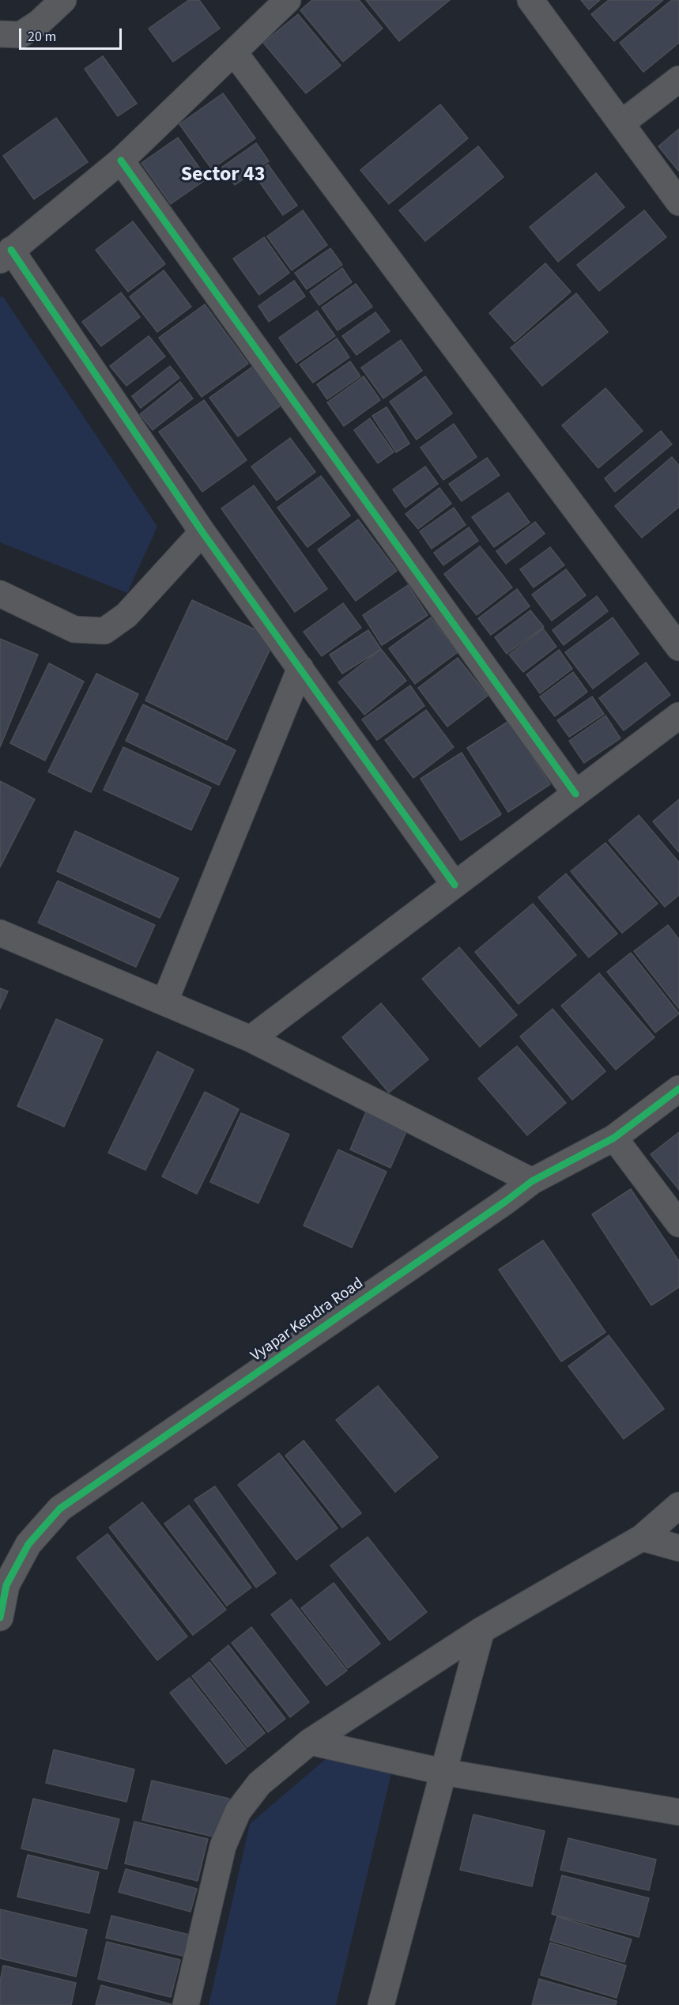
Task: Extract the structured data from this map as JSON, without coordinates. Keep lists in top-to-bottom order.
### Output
{
  "streets": {
    "street": ["Vyapar Kendra Road"]
  },
  "districts": ["Sector 43"],
  "scale_bar": "20 m"
}
